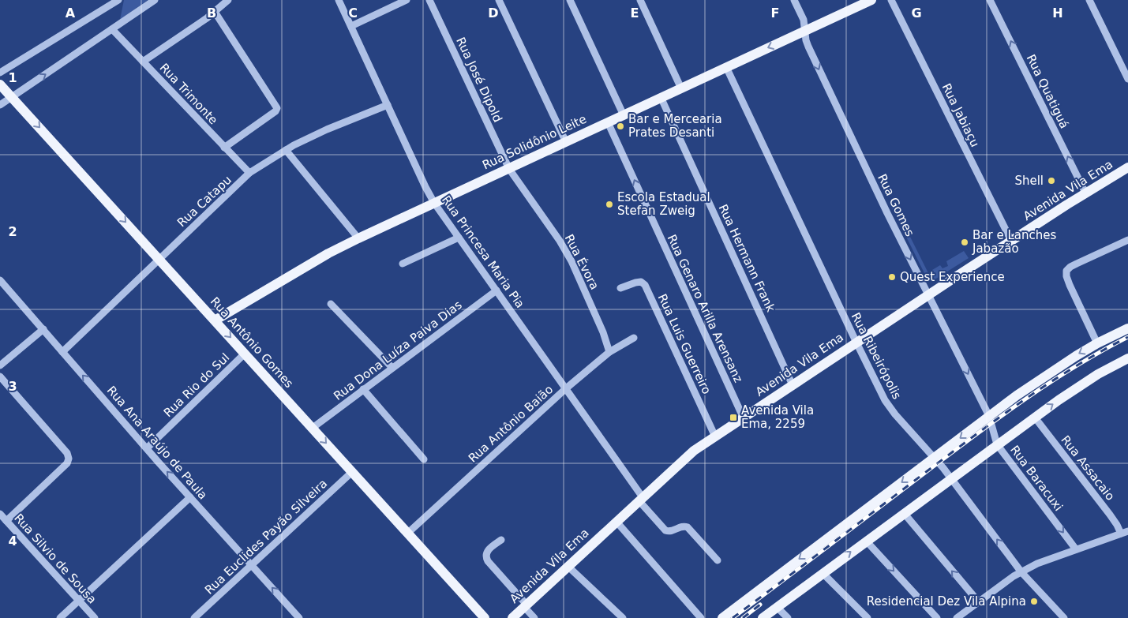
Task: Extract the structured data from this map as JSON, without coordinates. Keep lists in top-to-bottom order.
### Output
{
  "streets": {
    "main road": ["Rua Solidônio Leite", "Avenida Vila Ema", "Rua Antônio Gomes"],
    "street": [
      "Rua José Dipold",
      "Rua Quatiguá",
      "Rua Trimonte",
      "Rua Jabiaçu",
      "Rua Catapu",
      "Rua Gomes",
      "Rua Princesa Maria Pia",
      "Rua Hermann Frank",
      "Rua Évora",
      "Rua Genaro Arilla Arensanz",
      "Rua Luis Guerreiro",
      "Rua Dona Luíza Paiva Dias",
      "Rua Ribeirópolis",
      "Rua Rio do Sul",
      "Rua Antônio Baião",
      "Rua Ana Araújo de Paula",
      "Rua Assacaio",
      "Rua Baracuxi",
      "Rua Euclides Payão Silveira",
      "Rua Silvio de Sousa"
    ]
  },
  "crossings": [
    ["Rua José Dipold", "Rua Solidônio Leite"],
    ["Rua José Dipold", "Rua Évora"],
    ["Rua Quatiguá", "Avenida Vila Ema"],
    ["Rua Trimonte", "Rua Catapu"],
    ["Rua Jabiaçu", "Avenida Vila Ema"],
    ["Rua Solidônio Leite", "Rua Gomes"],
    ["Rua Solidônio Leite", "Rua Princesa Maria Pia"],
    ["Rua Solidônio Leite", "Rua Hermann Frank"],
    ["Rua Solidônio Leite", "Rua Évora"],
    ["Rua Solidônio Leite", "Rua Genaro Arilla Arensanz"],
    ["Rua Solidônio Leite", "Rua Antônio Gomes"],
    ["Rua Solidônio Leite", "Rua Ribeirópolis"],
    ["Avenida Vila Ema", "Rua Gomes"],
    ["Avenida Vila Ema", "Rua Princesa Maria Pia"],
    ["Avenida Vila Ema", "Rua Hermann Frank"],
    ["Avenida Vila Ema", "Rua Genaro Arilla Arensanz"],
    ["Avenida Vila Ema", "Rua Luis Guerreiro"],
    ["Avenida Vila Ema", "Rua Ribeirópolis"],
    ["Rua Catapu", "Rua Princesa Maria Pia"],
    ["Rua Catapu", "Rua Antônio Gomes"],
    ["Rua Catapu", "Rua Ana Araújo de Paula"],
    ["Rua Gomes", "Rua Baracuxi"],
    ["Rua Princesa Maria Pia", "Rua Dona Luíza Paiva Dias"],
    ["Rua Princesa Maria Pia", "Rua Antônio Baião"],
    ["Rua Évora", "Rua Antônio Baião"],
    ["Rua Antônio Gomes", "Rua Dona Luíza Paiva Dias"],
    ["Rua Antônio Gomes", "Rua Rio do Sul"],
    ["Rua Antônio Gomes", "Rua Antônio Baião"],
    ["Rua Antônio Gomes", "Rua Euclides Payão Silveira"],
    ["Rua Rio do Sul", "Rua Ana Araújo de Paula"],
    ["Rua Ana Araújo de Paula", "Rua Euclides Payão Silveira"]
  ],
  "one_way": [
    "Rua Quatiguá",
    "Rua Gomes",
    "Rua Genaro Arilla Arensanz",
    "Rua Antônio Gomes",
    "Rua Ana Araújo de Paula",
    "Rua Baracuxi"
  ],
  "places": {
    "other": [
      "Bar e Mercearia Prates Desanti",
      "Shell",
      "Escola Estadual Stefan Zweig",
      "Bar e Lanches Jabazão",
      "Quest Experience",
      "Residencial Dez Vila Alpina"
    ],
    "transit": ["Avenida Vila Ema, 2259"]
  },
  "grid": {
    "columns": [
      "A",
      "B",
      "C",
      "D",
      "E",
      "F",
      "G",
      "H"
    ],
    "rows": [
      "1",
      "2",
      "3",
      "4"
    ]
  }
}
